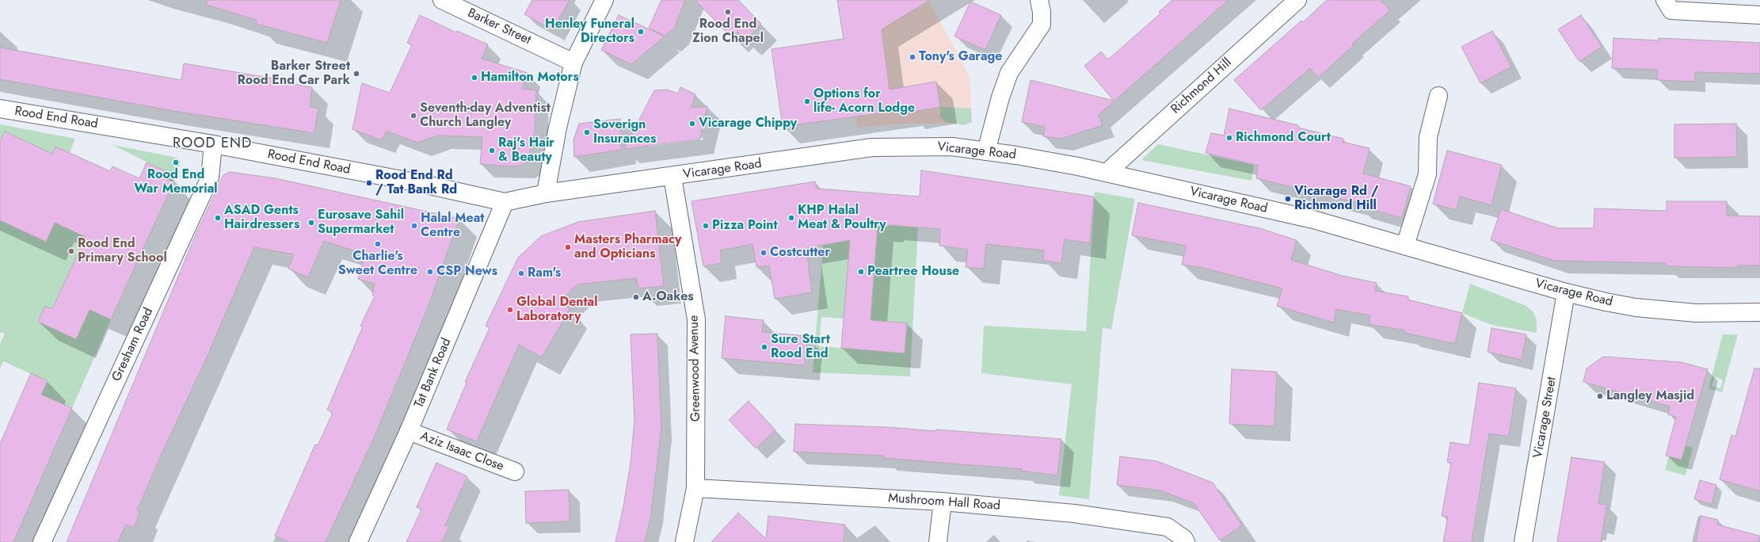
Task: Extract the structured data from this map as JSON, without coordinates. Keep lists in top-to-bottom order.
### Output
{
  "streets": {
    "street": [
      "Barker Street",
      "Richmond Hill",
      "Rood End Road",
      "Vicarage Road",
      "Gresham Road",
      "Greenwood Avenue",
      "Tat Bank Road",
      "Vicarage Street",
      "Aziz Isaac Close",
      "Mushroom Hall Road"
    ]
  },
  "crossings": [
    ["Richmond Hill", "Vicarage Road"],
    ["Rood End Road", "Vicarage Road"],
    ["Rood End Road", "Gresham Road"],
    ["Rood End Road", "Tat Bank Road"],
    ["Vicarage Road", "Greenwood Avenue"],
    ["Vicarage Road", "Tat Bank Road"],
    ["Vicarage Road", "Vicarage Street"],
    ["Greenwood Avenue", "Mushroom Hall Road"],
    ["Tat Bank Road", "Aziz Isaac Close"]
  ],
  "districts": ["ROOD END"],
  "places": [
    "Rood End Zion Chapel",
    "Henley Funeral Directors",
    "Tony's Garage",
    "Barker Street Rood End Car Park",
    "Hamilton Motors",
    "Options for life- Acorn Lodge",
    "Seventh-day Adventist Church Langley",
    "Vicarage Chippy",
    "Soverign Insurances",
    "Richmond Court",
    "Raj's Hair & Beauty",
    "Rood End War Memorial",
    "Rood End Rd / Tat Bank Rd",
    "Vicarage Rd / Richmond Hill",
    "ASAD Gents Hairdressers",
    "KHP Halal Meat & Poultry",
    "Eurosave Sahil Supermarket",
    "Halal Meat Centre",
    "Pizza Point",
    "Charlie's Sweet Centre",
    "Masters Pharmacy and Opticians",
    "Rood End Primary School",
    "Costcutter",
    "CSP News",
    "Peartree House",
    "Ram's",
    "A.Oakes",
    "Global Dental Laboratory",
    "Sure Start Rood End",
    "Langley Masjid"
  ]
}
